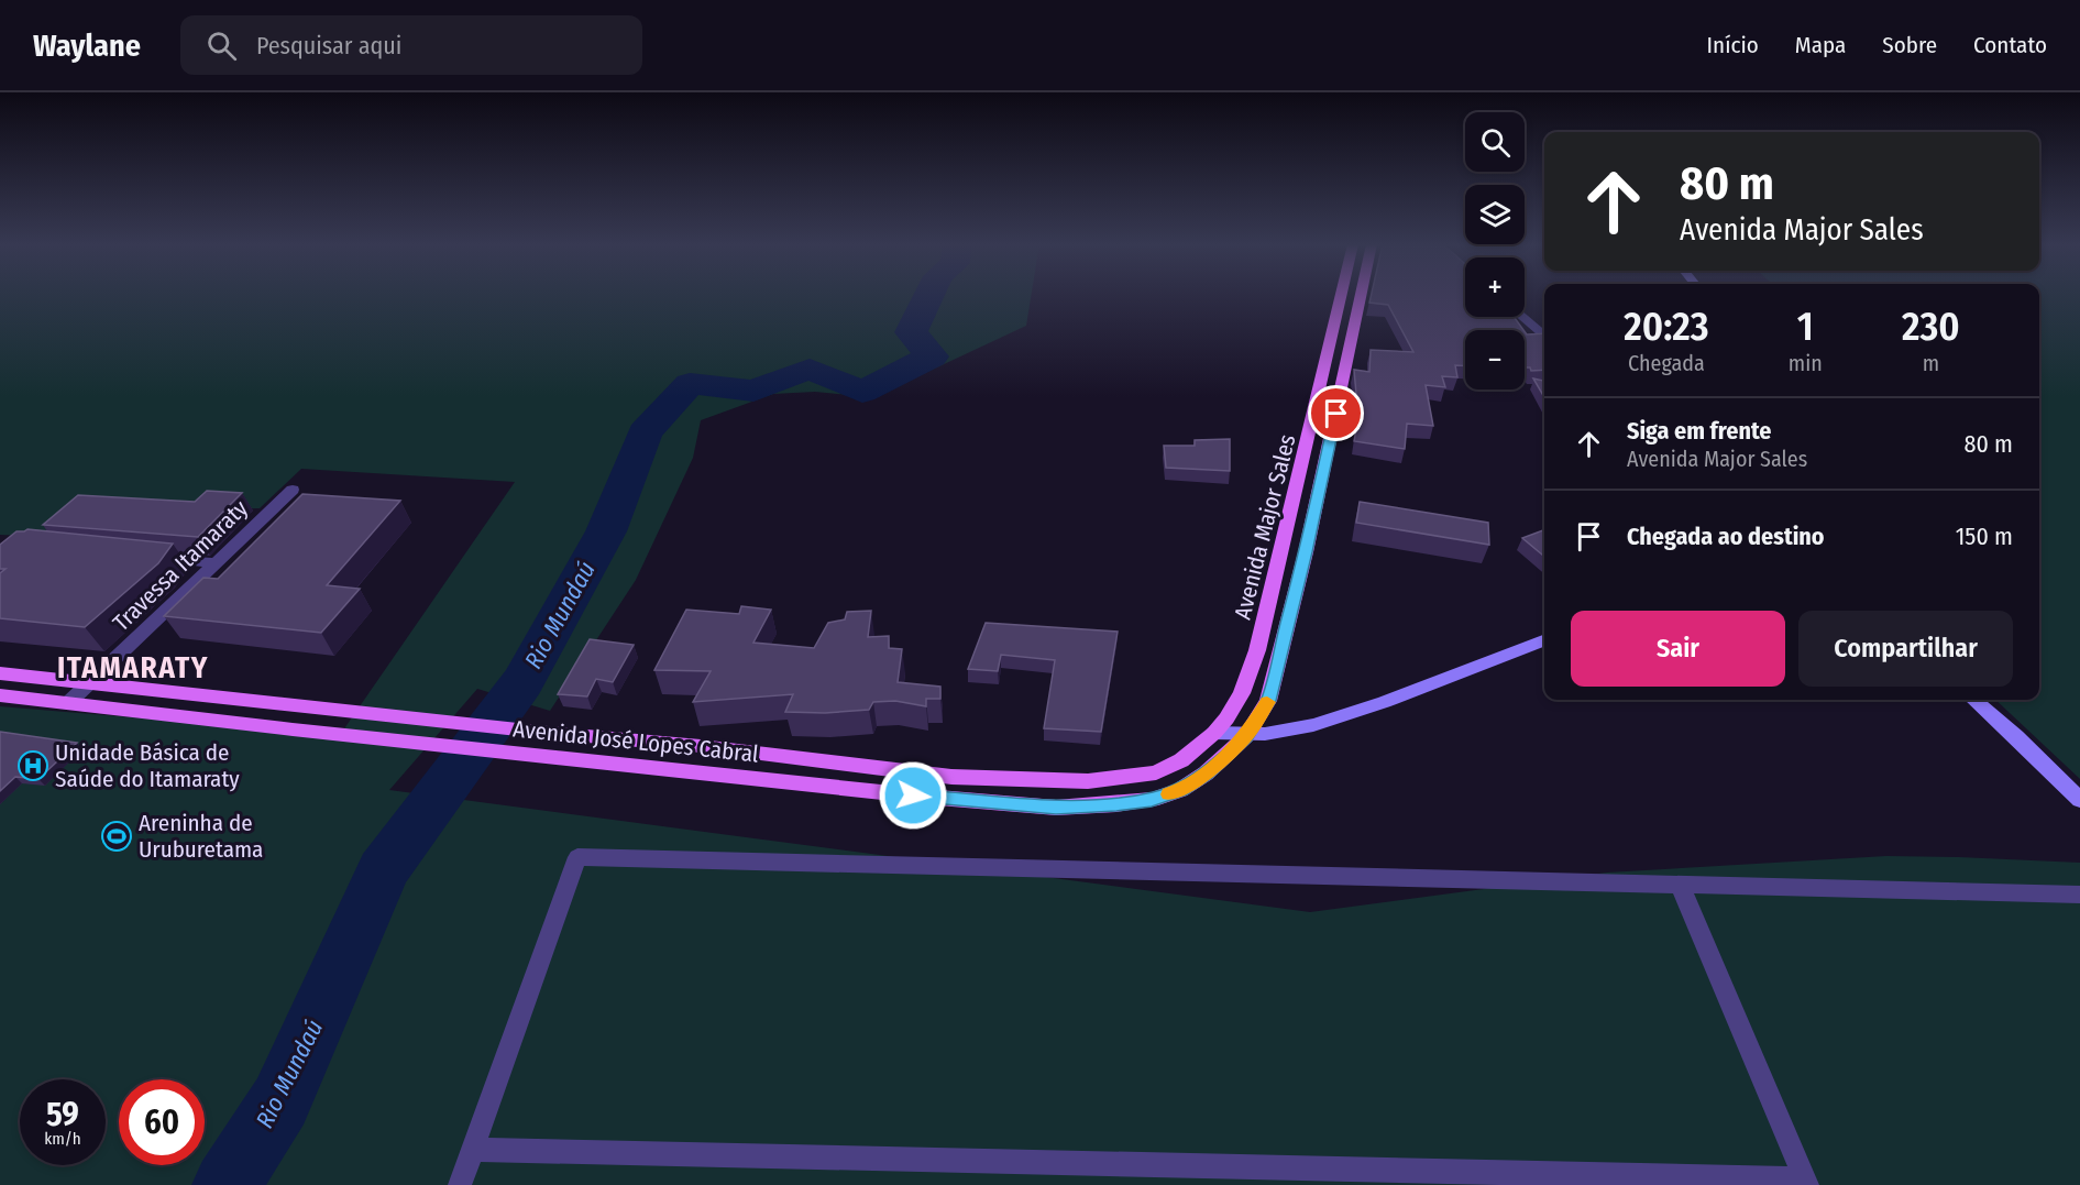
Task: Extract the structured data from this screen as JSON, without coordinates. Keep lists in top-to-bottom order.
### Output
{
  "streets": {
    "main road": ["Avenida Major Sales", "Avenida José Lopes Cabral"],
    "street": ["Travessa Itamaraty"]
  },
  "crossings": [
    ["Avenida Major Sales", "Avenida José Lopes Cabral"],
    ["Travessa Itamaraty", "Avenida José Lopes Cabral"]
  ],
  "districts": ["ITAMARATY"],
  "water": ["Rio Mundaú"],
  "places": {
    "hospital": ["Unidade Básica de Saúde do Itamaraty"],
    "sports": ["Areninha de Uruburetama"]
  },
  "page": {
    "header": "Waylane",
    "search": "Pesquisar aqui",
    "nav": [
      "Início",
      "Mapa",
      "Sobre",
      "Contato"
    ],
    "map_buttons": ["+", "−"],
    "turn": ["80 m", "Avenida Major Sales"],
    "eta": [
      "20:23",
      "Chegada",
      "1",
      "min",
      "230",
      "m"
    ],
    "list": [
      {
        "name": "Siga em frente",
        "note": "Avenida Major Sales",
        "value": "80 m"
      },
      {
        "name": "Chegada ao destino",
        "value": "150 m"
      }
    ],
    "buttons": ["Sair", "Compartilhar"],
    "speed": "59 km/h",
    "limit": "60"
  }
}
